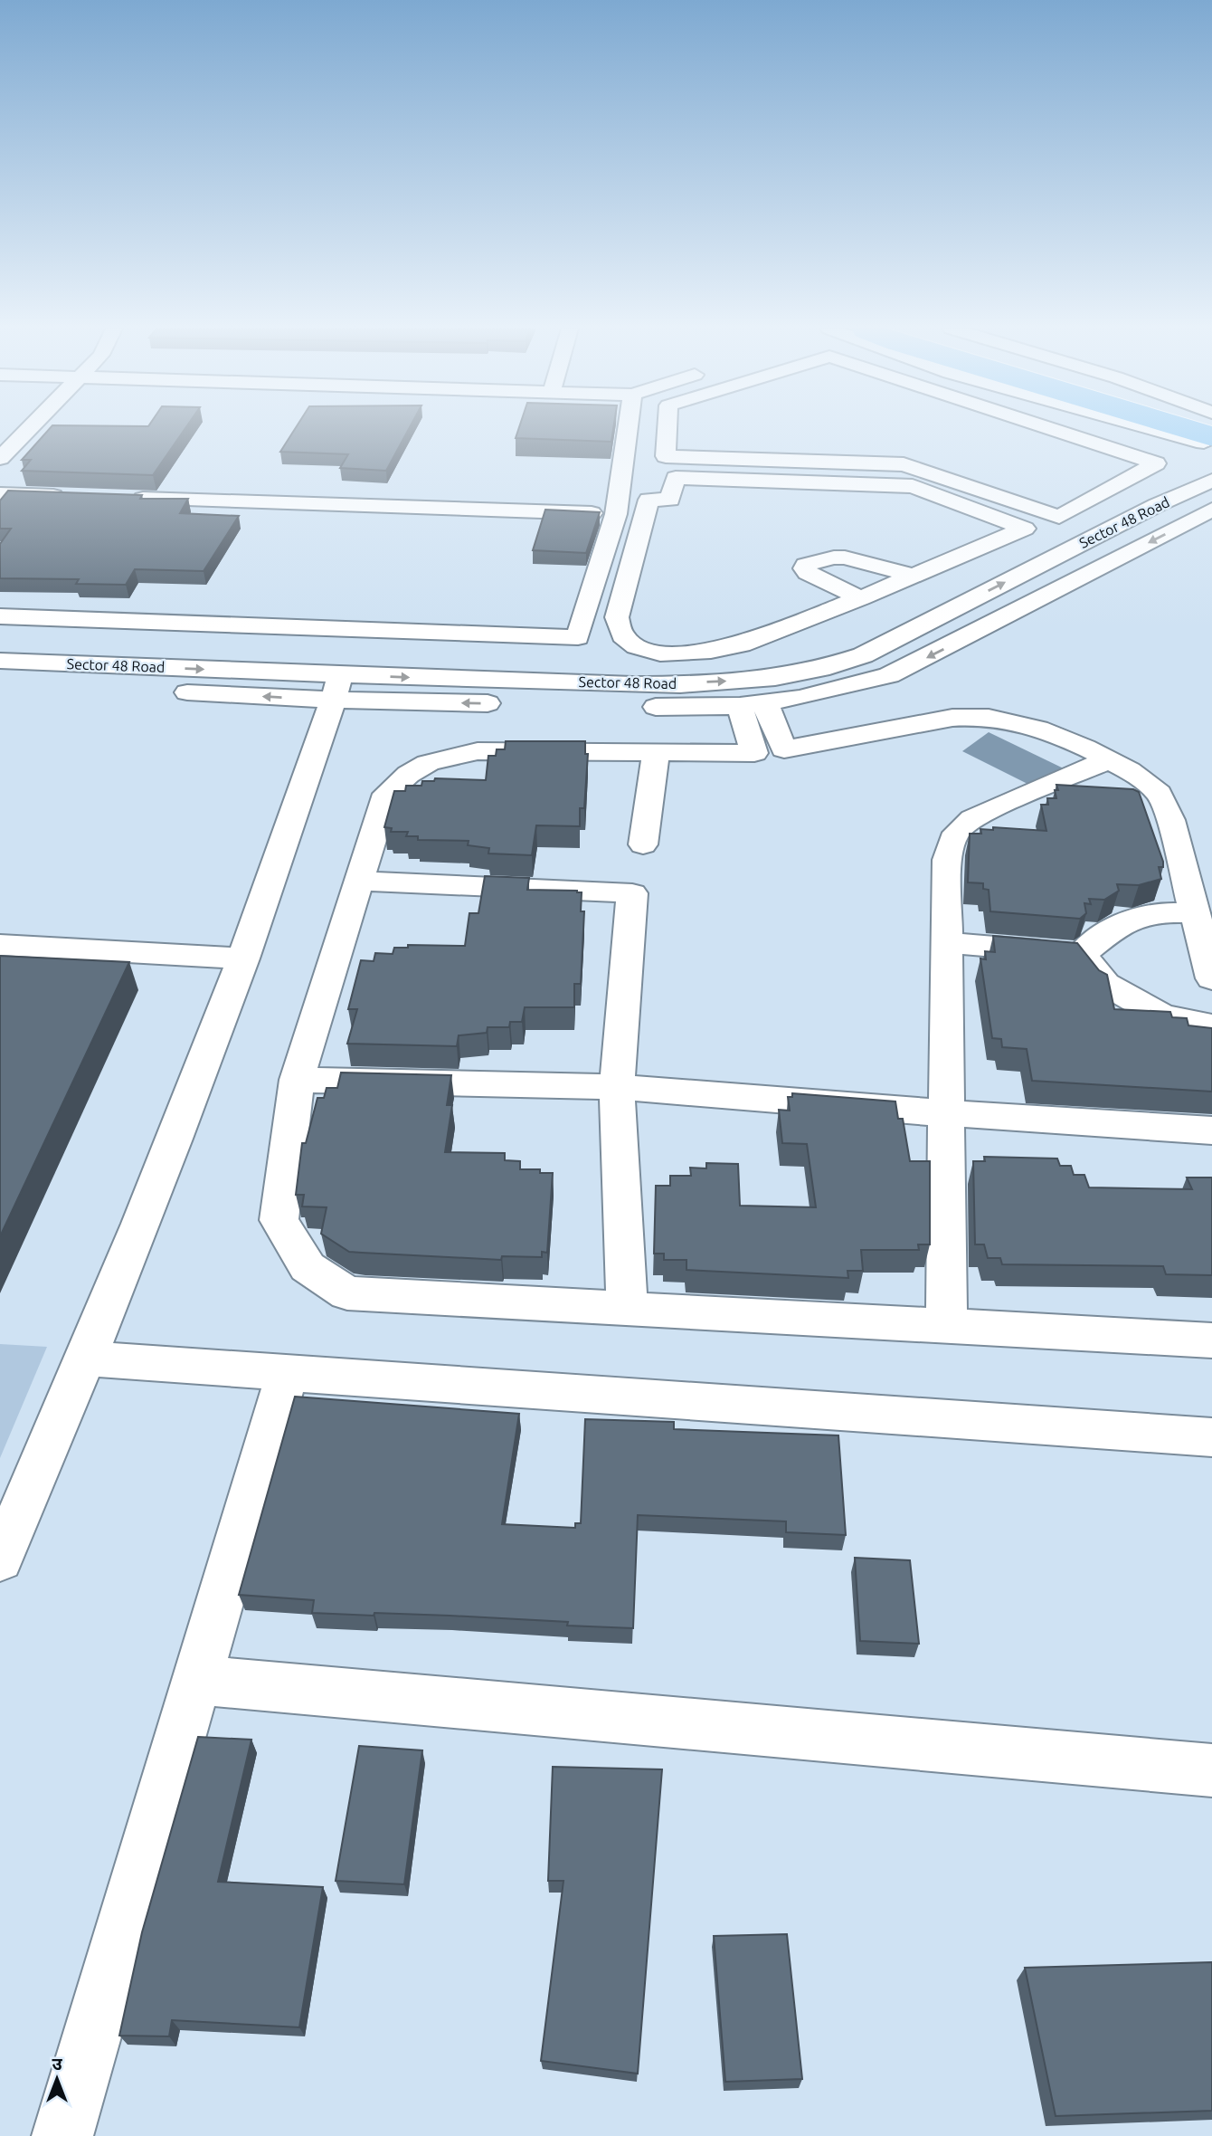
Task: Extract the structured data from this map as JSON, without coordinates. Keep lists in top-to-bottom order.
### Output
{
  "streets": {
    "street": ["Sector 48 Road"]
  },
  "north": "top"
}
